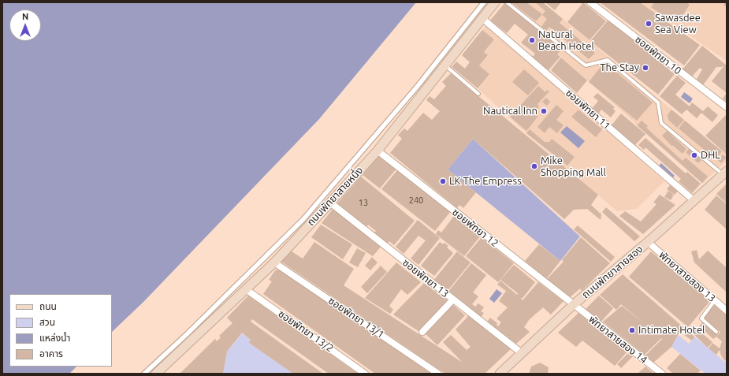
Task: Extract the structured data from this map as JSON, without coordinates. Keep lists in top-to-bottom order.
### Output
{
  "streets": {
    "main road": ["ถนนพัทยาสายหนึ่ง", "ถนนพัทยาสายสอง"],
    "street": [
      "ซอยพัทยา 10",
      "ซอยพัทยา 11",
      "ซอยพัทยา 12",
      "พัทยาสายสอง 13",
      "ซอยพัทยา 13",
      "ซอยพัทยา 13/1",
      "ซอยพัทยา 13/2",
      "พัทยาสายสอง 14"
    ]
  },
  "crossings": [
    ["ซอยพัทยา 11", "ถนนพัทยาสายหนึ่ง"],
    ["ซอยพัทยา 11", "ถนนพัทยาสายสอง"],
    ["ถนนพัทยาสายหนึ่ง", "ซอยพัทยา 12"],
    ["ถนนพัทยาสายหนึ่ง", "ซอยพัทยา 13"],
    ["ถนนพัทยาสายหนึ่ง", "ซอยพัทยา 13/1"],
    ["ถนนพัทยาสายหนึ่ง", "ซอยพัทยา 13/2"],
    ["ซอยพัทยา 12", "ถนนพัทยาสายสอง"],
    ["ซอยพัทยา 12", "พัทยาสายสอง 14"],
    ["ถนนพัทยาสายสอง", "พัทยาสายสอง 13"],
    ["ถนนพัทยาสายสอง", "ซอยพัทยา 13"],
    ["ถนนพัทยาสายสอง", "พัทยาสายสอง 14"]
  ],
  "places": [
    "Sawasdee Sea View",
    "Natural Beach Hotel",
    "The Stay",
    "Nautical Inn",
    "DHL",
    "Mike Shopping Mall",
    "LK The Empress",
    "Intimate Hotel"
  ],
  "house_numbers": ["240", "13"],
  "legend": [
    "ถนน",
    "สวน",
    "แหล่งน้ำ",
    "อาคาร"
  ],
  "north": "top"
}
